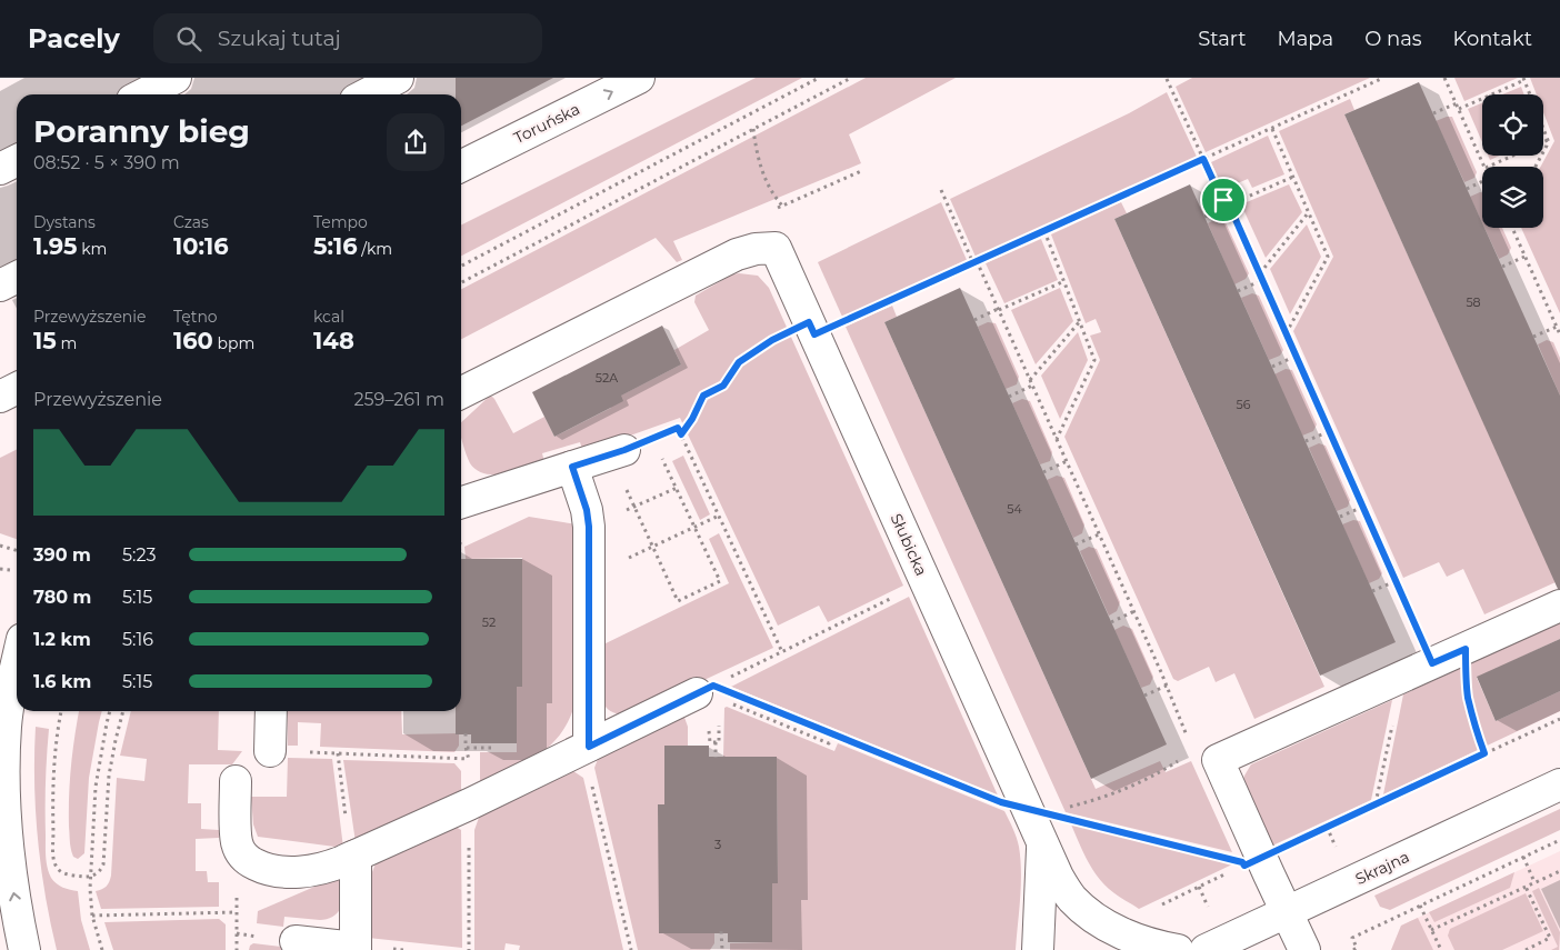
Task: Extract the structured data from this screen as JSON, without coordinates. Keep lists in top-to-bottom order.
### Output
{
  "streets": {
    "main road": ["Toruńska", "Słubicka", "Skrajna"]
  },
  "one_way": ["Toruńska"],
  "house_numbers": [
    "58",
    "52A",
    "56",
    "54",
    "52",
    "3"
  ],
  "page": {
    "header": "Pacely",
    "search": "Szukaj tutaj",
    "nav": [
      "Start",
      "Mapa",
      "O nas",
      "Kontakt"
    ],
    "heading": ["Poranny bieg", "08:52 · 5 × 390 m"],
    "stats": [
      ["Dystans", "1.95 km"],
      ["Czas", "10:16"],
      ["Tempo", "5:16 /km"],
      ["Przewyższenie", "15 m"],
      ["Tętno", "160 bpm"],
      ["kcal", "148"]
    ],
    "chart": ["Przewyższenie", "259–261 m"],
    "list": [
      {
        "name": "390 m",
        "note": "5:23"
      },
      {
        "name": "780 m",
        "note": "5:15"
      },
      {
        "name": "1.2 km",
        "note": "5:16"
      },
      {
        "name": "1.6 km",
        "note": "5:15"
      }
    ]
  }
}
